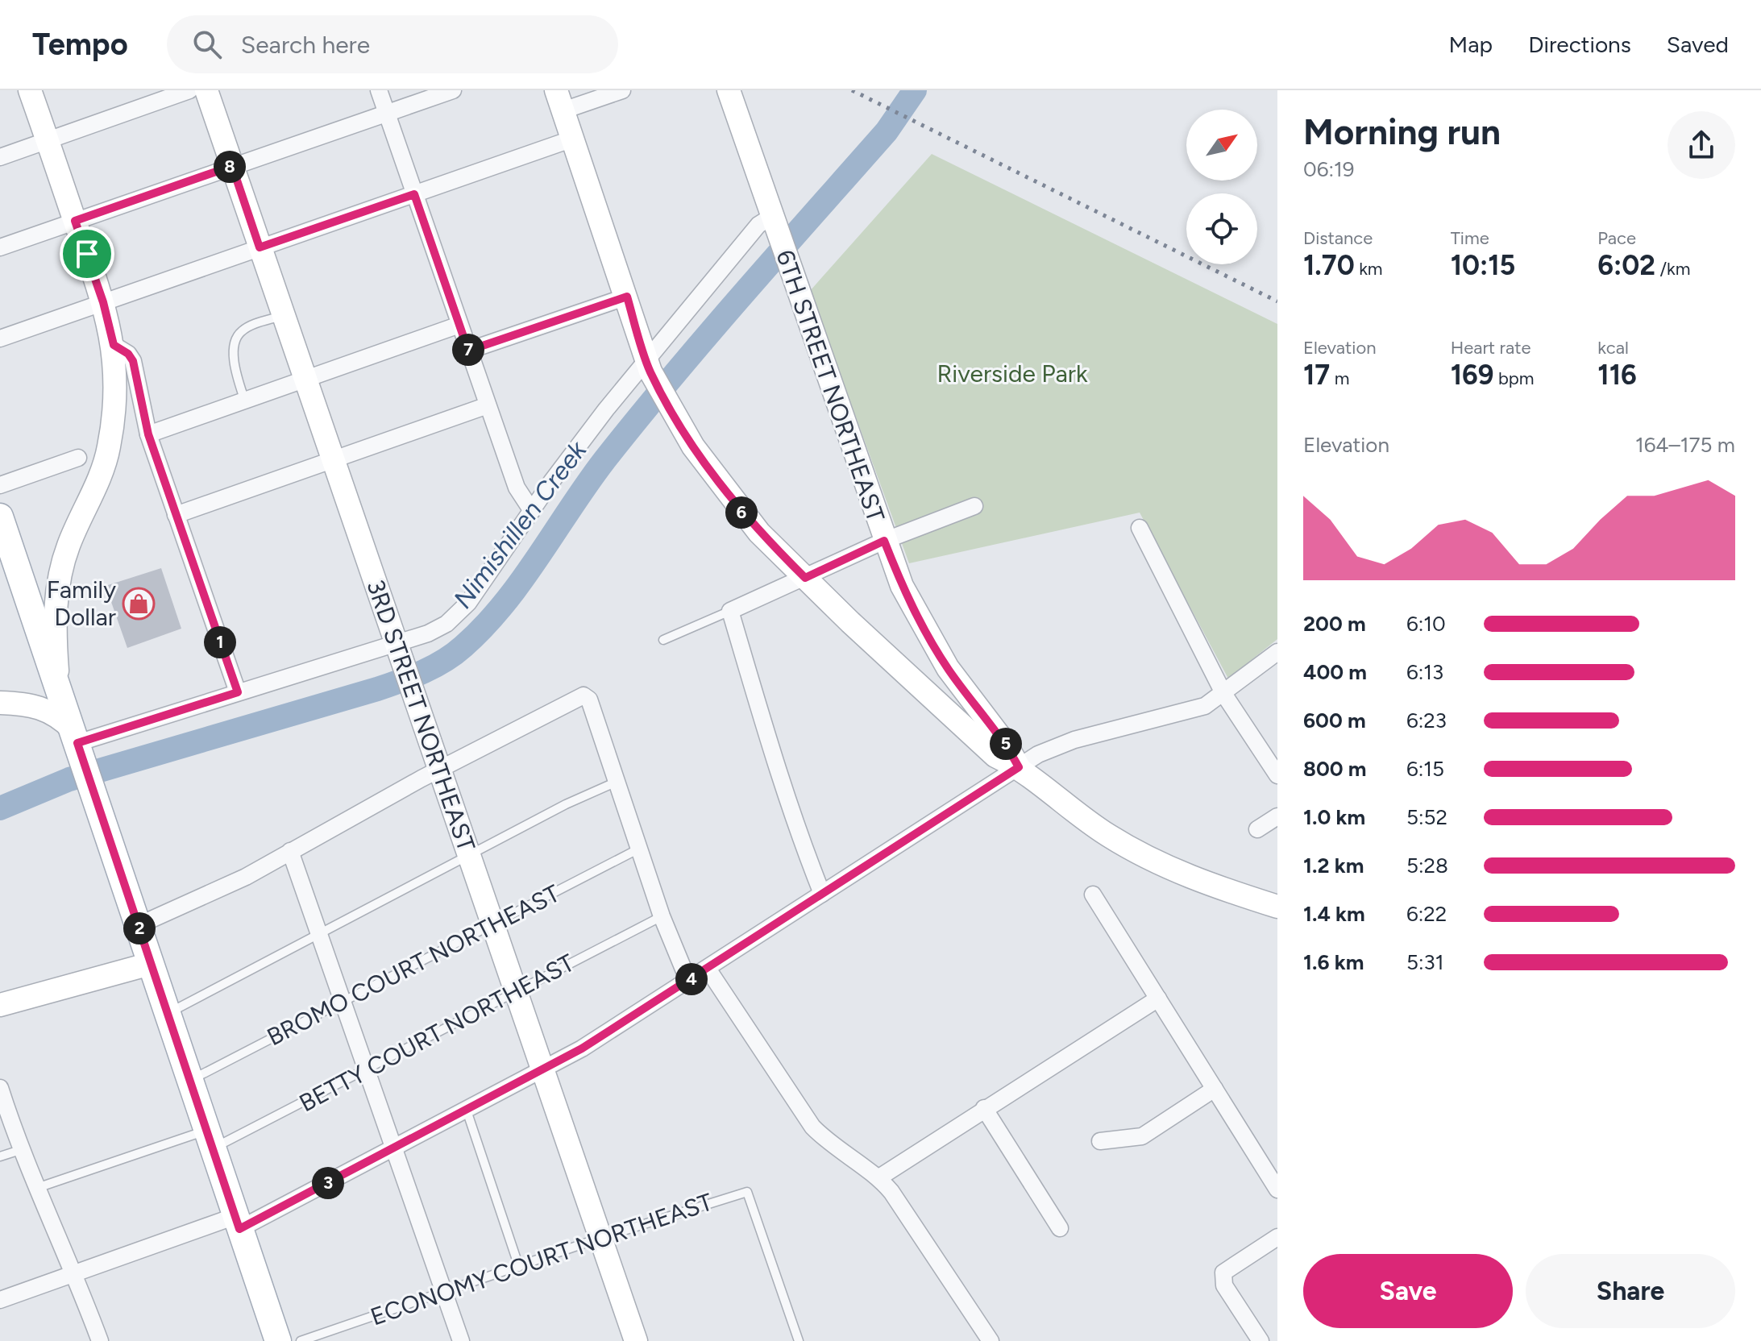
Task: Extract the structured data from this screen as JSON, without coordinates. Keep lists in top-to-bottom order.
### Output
{
  "streets": {
    "street": ["6TH STREET NORTHEAST", "3RD STREET NORTHEAST"],
    "lane": ["BROMO COURT NORTHEAST", "BETTY COURT NORTHEAST", "ECONOMY COURT NORTHEAST"]
  },
  "crossings": [
    ["3RD STREET NORTHEAST", "BROMO COURT NORTHEAST"],
    ["3RD STREET NORTHEAST", "BETTY COURT NORTHEAST"],
    ["3RD STREET NORTHEAST", "ECONOMY COURT NORTHEAST"]
  ],
  "water": ["Nimishillen Creek"],
  "parks": ["Riverside Park"],
  "places": {
    "shop": ["Family Dollar"]
  },
  "north": "top right",
  "page": {
    "header": "Tempo",
    "search": "Search here",
    "nav": ["Map", "Directions", "Saved"],
    "heading": ["Morning run", "06:19"],
    "pins": [
      "8",
      "7",
      "6",
      "1",
      "5",
      "2",
      "4",
      "3"
    ],
    "stats": [
      ["Distance", "1.70 km"],
      ["Time", "10:15"],
      ["Pace", "6:02 /km"],
      ["Elevation", "17 m"],
      ["Heart rate", "169 bpm"],
      ["kcal", "116"]
    ],
    "chart": ["Elevation", "164–175 m"],
    "list": [
      {
        "name": "200 m",
        "note": "6:10"
      },
      {
        "name": "400 m",
        "note": "6:13"
      },
      {
        "name": "600 m",
        "note": "6:23"
      },
      {
        "name": "800 m",
        "note": "6:15"
      },
      {
        "name": "1.0 km",
        "note": "5:52"
      },
      {
        "name": "1.2 km",
        "note": "5:28"
      },
      {
        "name": "1.4 km",
        "note": "6:22"
      },
      {
        "name": "1.6 km",
        "note": "5:31"
      }
    ],
    "buttons": ["Save", "Share"]
  }
}
